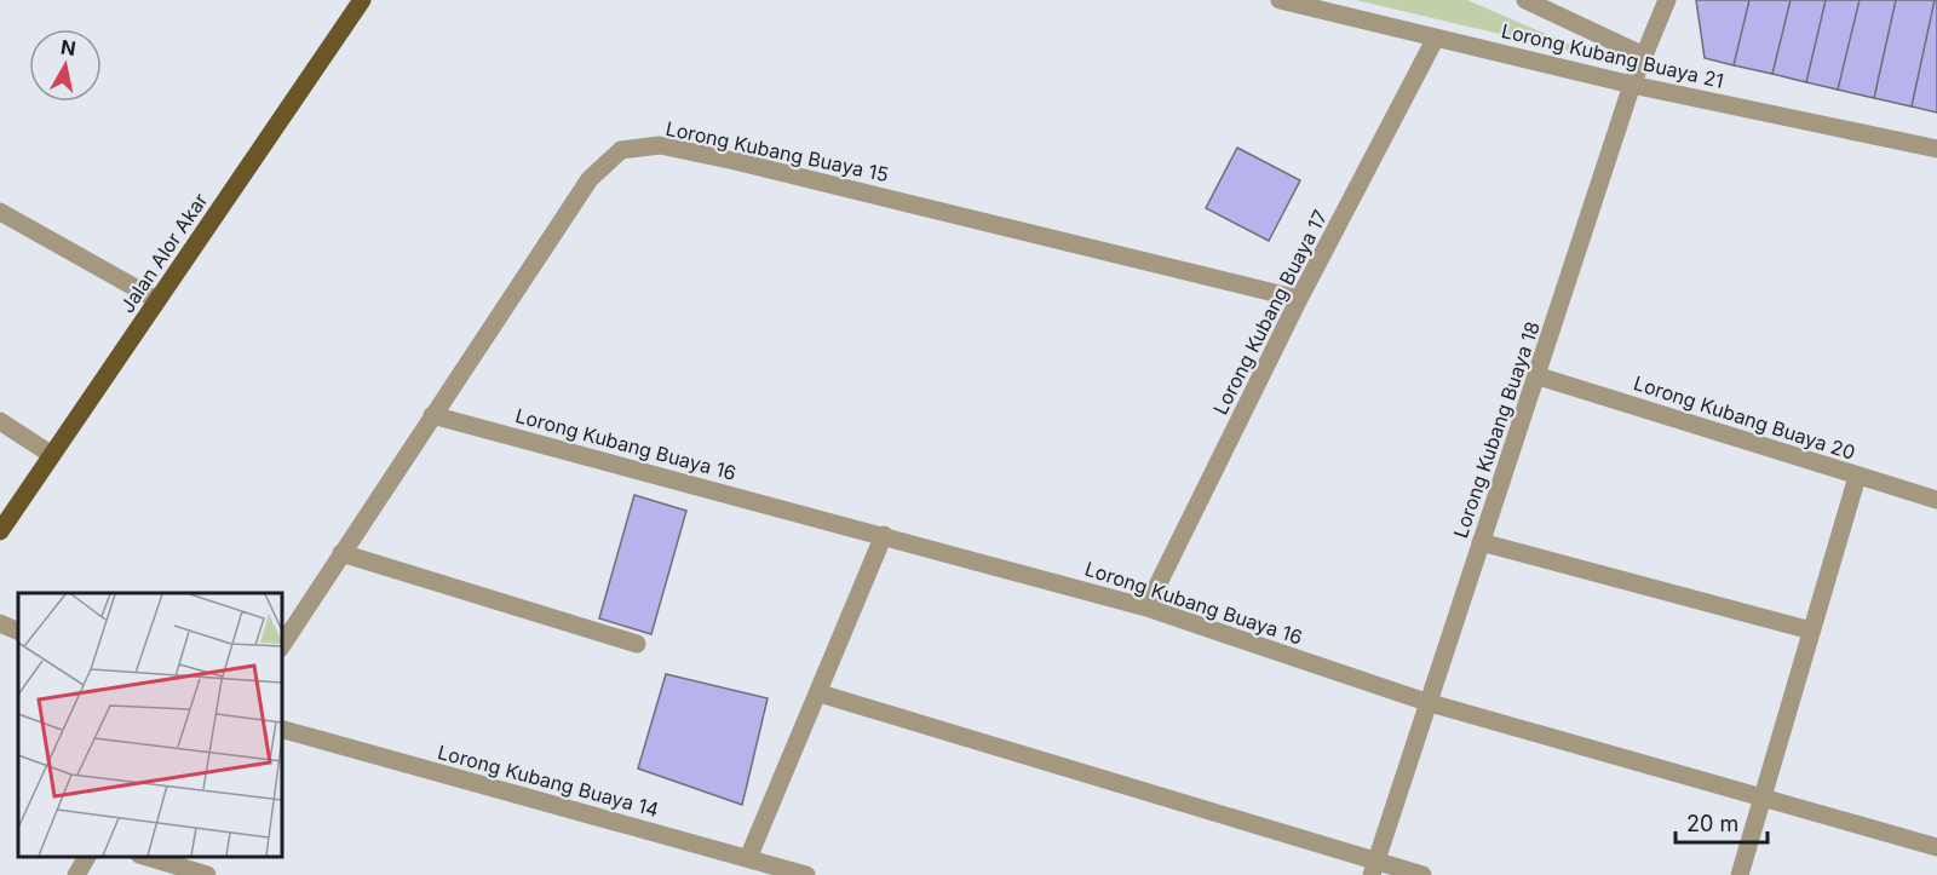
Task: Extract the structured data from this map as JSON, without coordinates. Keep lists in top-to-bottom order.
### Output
{
  "streets": {
    "main road": ["Jalan Alor Akar"],
    "street": [
      "Lorong Kubang Buaya 21",
      "Lorong Kubang Buaya 15",
      "Lorong Kubang Buaya 17",
      "Lorong Kubang Buaya 20",
      "Lorong Kubang Buaya 18",
      "Lorong Kubang Buaya 16",
      "Lorong Kubang Buaya 14"
    ]
  },
  "crossings": [
    ["Lorong Kubang Buaya 21", "Lorong Kubang Buaya 17"],
    ["Lorong Kubang Buaya 21", "Lorong Kubang Buaya 18"],
    ["Lorong Kubang Buaya 15", "Lorong Kubang Buaya 17"],
    ["Lorong Kubang Buaya 15", "Lorong Kubang Buaya 16"],
    ["Lorong Kubang Buaya 17", "Lorong Kubang Buaya 16"],
    ["Lorong Kubang Buaya 20", "Lorong Kubang Buaya 18"],
    ["Lorong Kubang Buaya 18", "Lorong Kubang Buaya 16"]
  ],
  "scale_bar": "20 m",
  "north": "top"
}
